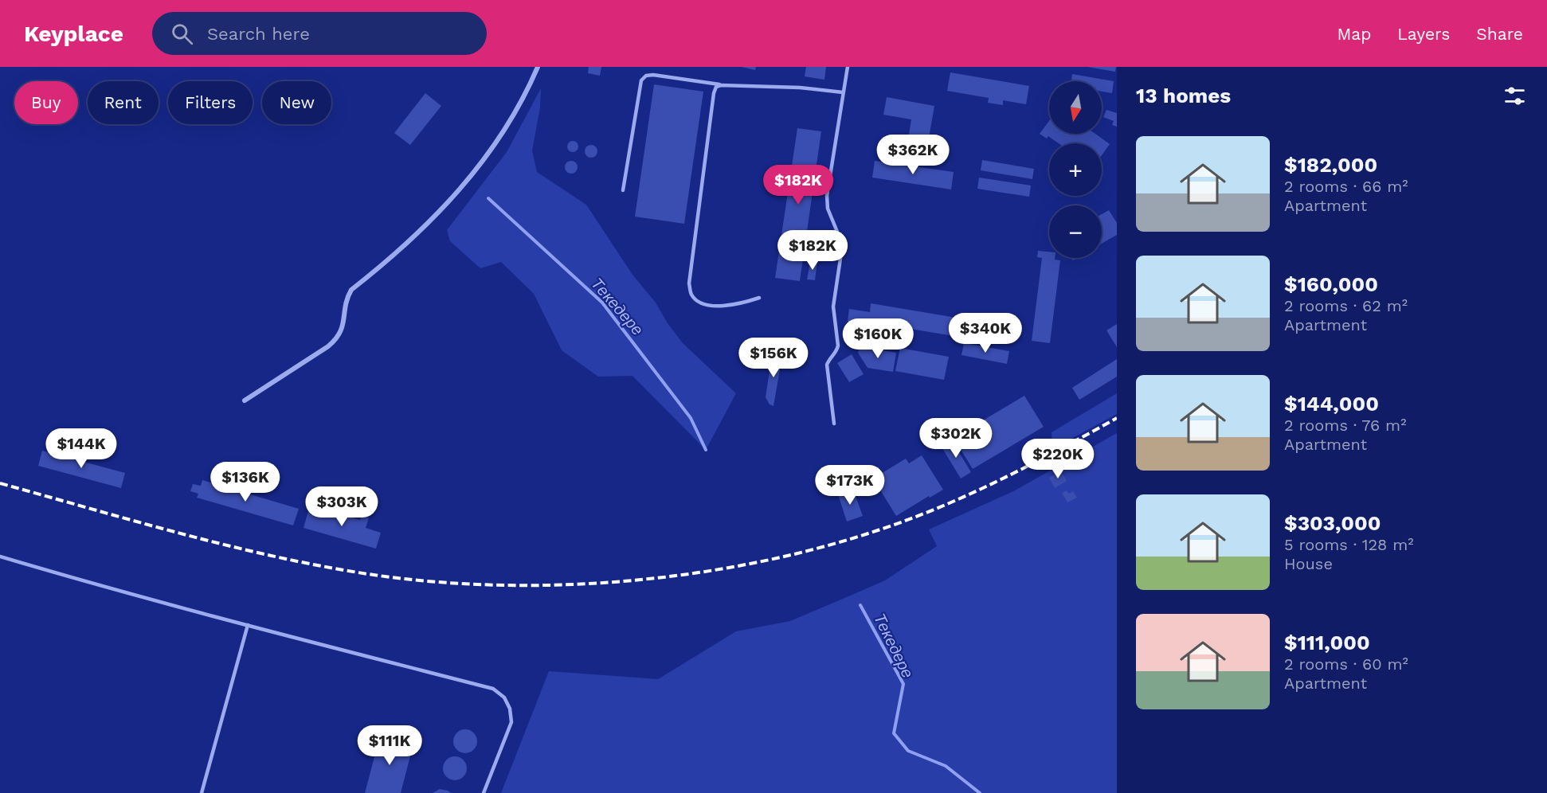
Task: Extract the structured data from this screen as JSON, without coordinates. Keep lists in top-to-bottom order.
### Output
{
  "water": ["Текедере"],
  "north": "bottom",
  "page": {
    "header": "Keyplace",
    "search": "Search here",
    "nav": ["Map", "Layers", "Share"],
    "heading": "13 homes",
    "map_buttons": ["+", "−"],
    "chip": [
      "Buy",
      "Rent",
      "Filters",
      "New"
    ],
    "list": [
      {
        "name": "$182,000",
        "note": "2 rooms · 66 m² · Apartment"
      },
      {
        "name": "$160,000",
        "note": "2 rooms · 62 m² · Apartment"
      },
      {
        "name": "$144,000",
        "note": "2 rooms · 76 m² · Apartment"
      },
      {
        "name": "$303,000",
        "note": "5 rooms · 128 m² · House"
      },
      {
        "name": "$111,000",
        "note": "2 rooms · 60 m² · Apartment"
      }
    ],
    "price": [
      "$362K",
      "$182K",
      "$182K",
      "$340K",
      "$160K",
      "$156K",
      "$302K",
      "$144K",
      "$220K",
      "$136K",
      "$173K",
      "$303K",
      "$111K"
    ]
  }
}
